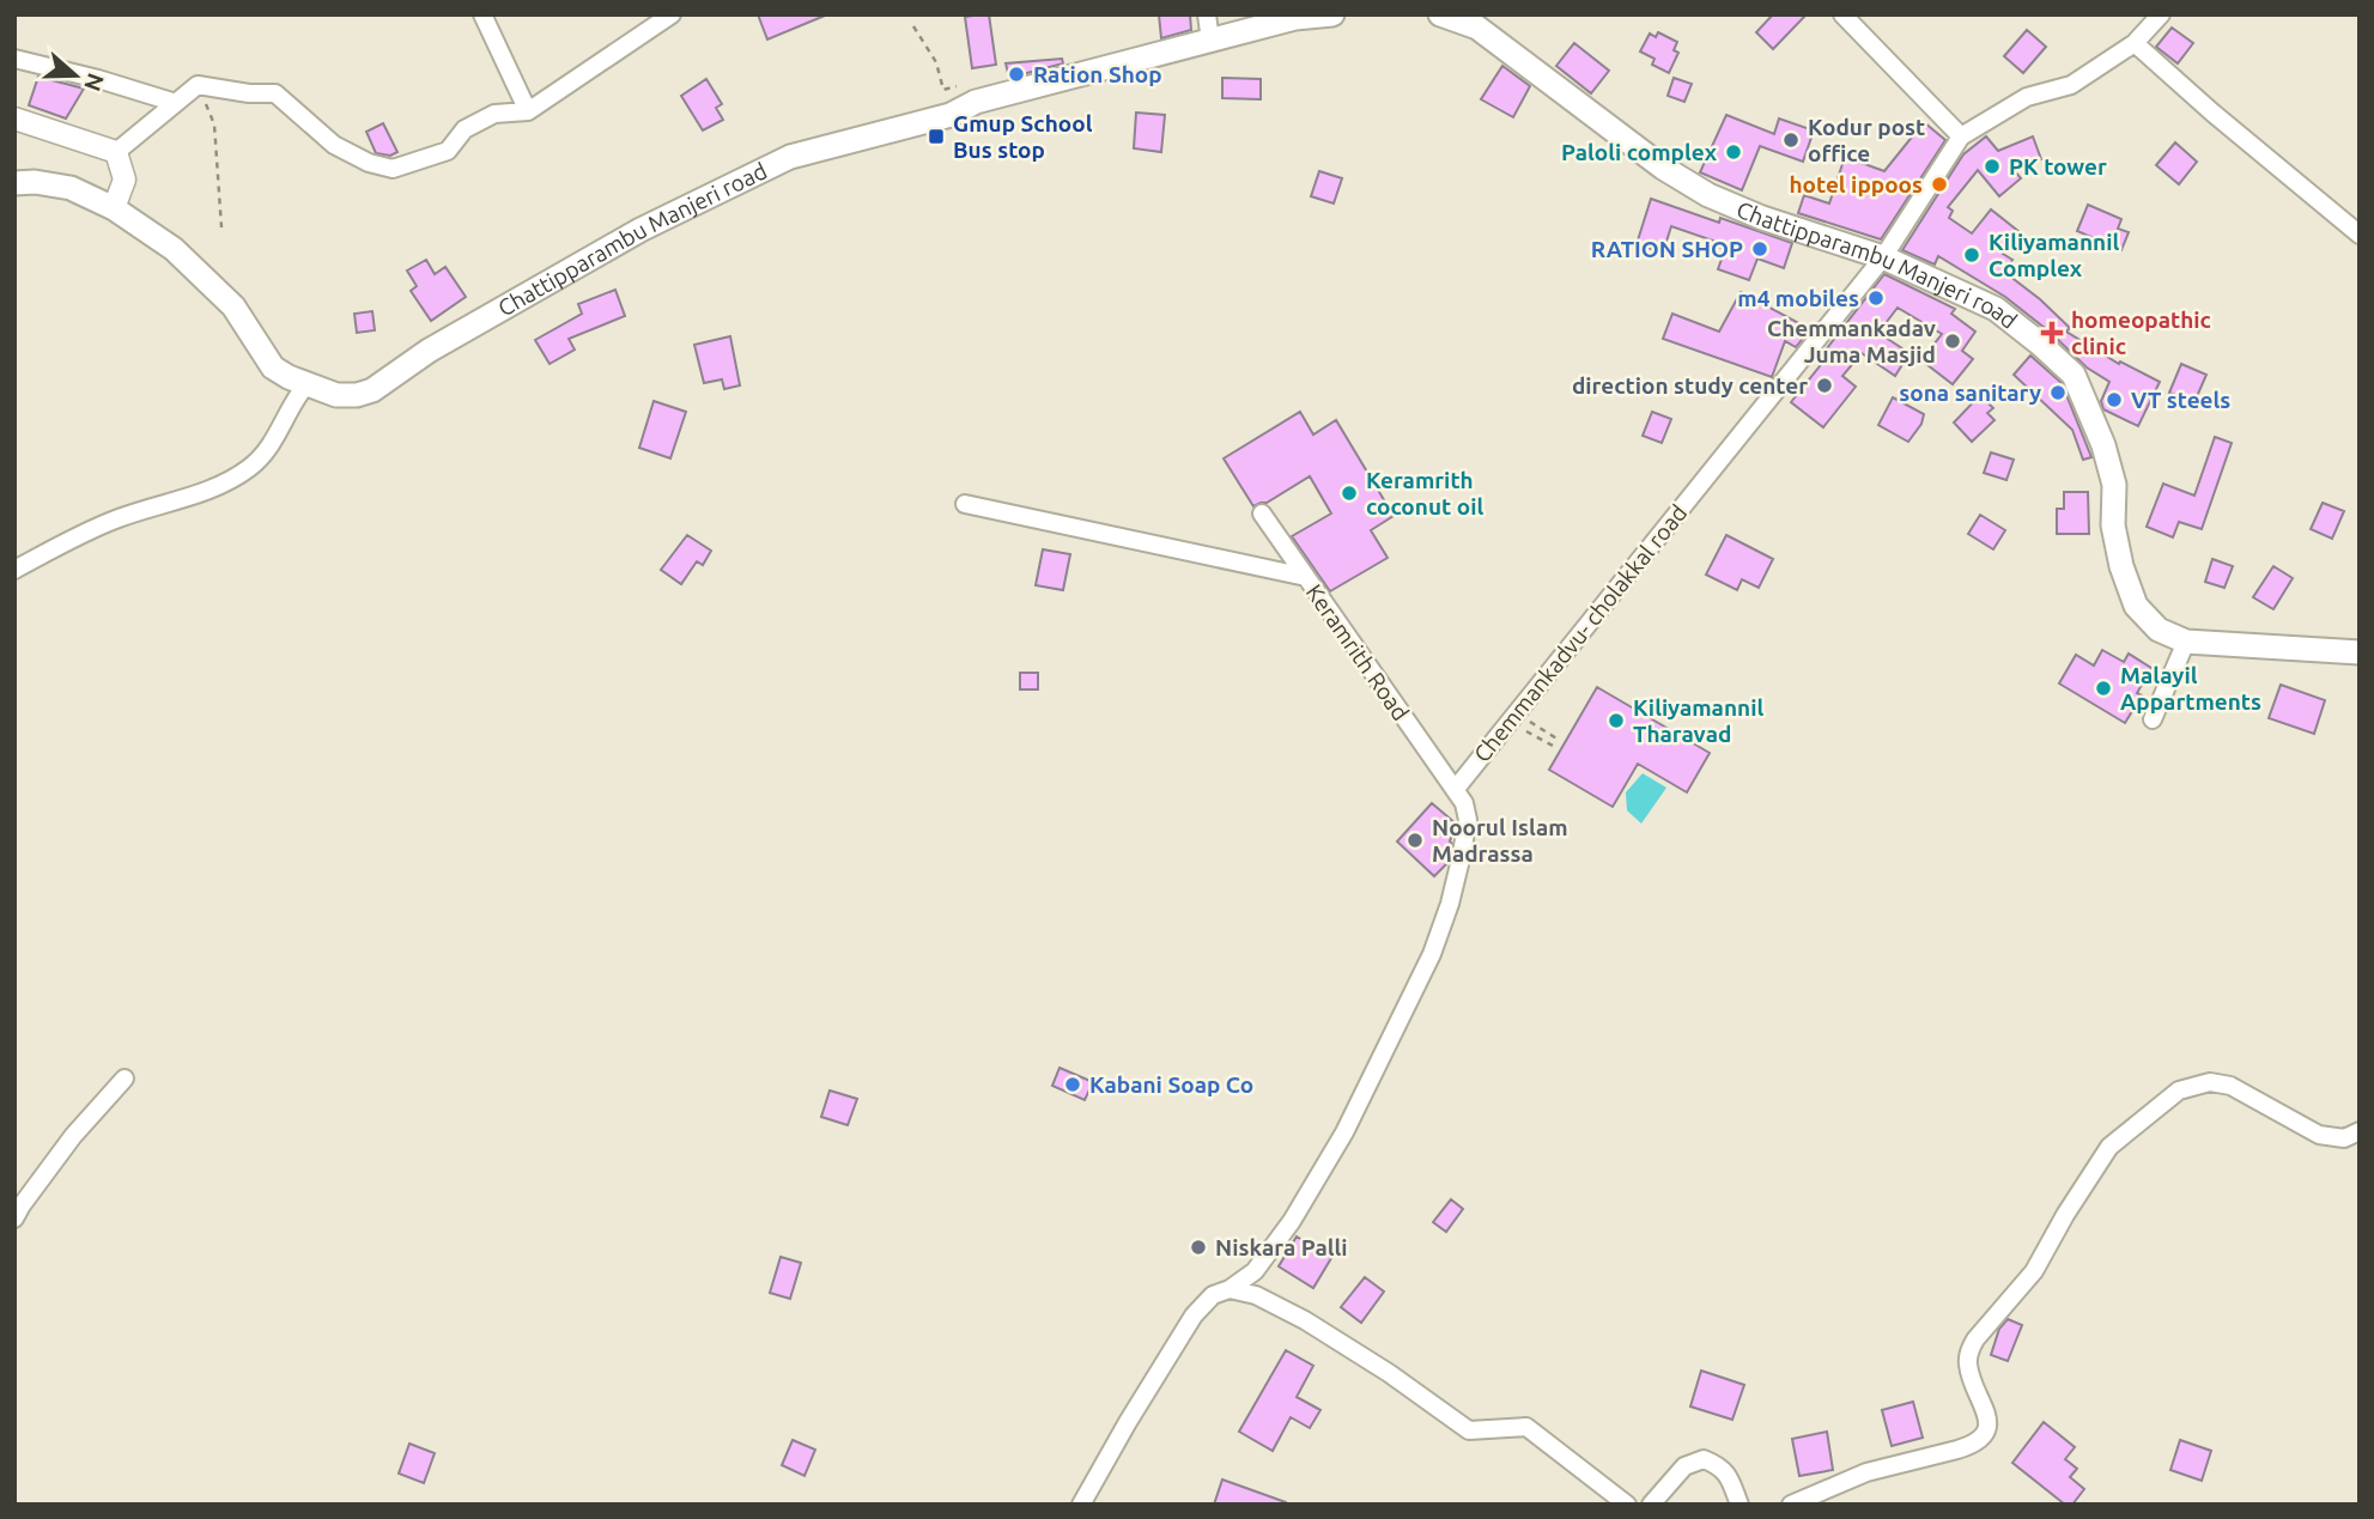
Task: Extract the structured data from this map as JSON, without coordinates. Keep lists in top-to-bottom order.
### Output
{
  "streets": {
    "main road": ["Chattipparambu Manjeri road"],
    "street": ["Chemmankadvu- cholakkal road", "Keramrith Road"]
  },
  "crossings": [
    ["Chattipparambu Manjeri road", "Chemmankadvu- cholakkal road"],
    ["Chemmankadvu- cholakkal road", "Keramrith Road"]
  ],
  "places": {
    "other": [
      "Ration Shop",
      "Kodur post office",
      "Paloli complex",
      "PK tower",
      "hotel ippoos",
      "RATION SHOP",
      "Kiliyamannil Complex",
      "m4 mobiles",
      "Chemmankadav Juma Masjid",
      "direction study center",
      "sona sanitary",
      "VT steels",
      "Keramrith coconut oil",
      "Malayil Appartments",
      "Kiliyamannil Tharavad",
      "Noorul Islam Madrassa",
      "Kabani Soap Co",
      "Niskara Palli"
    ],
    "transit": ["Gmup School Bus stop"],
    "health": ["homeopathic clinic"]
  },
  "north": "right"
}
